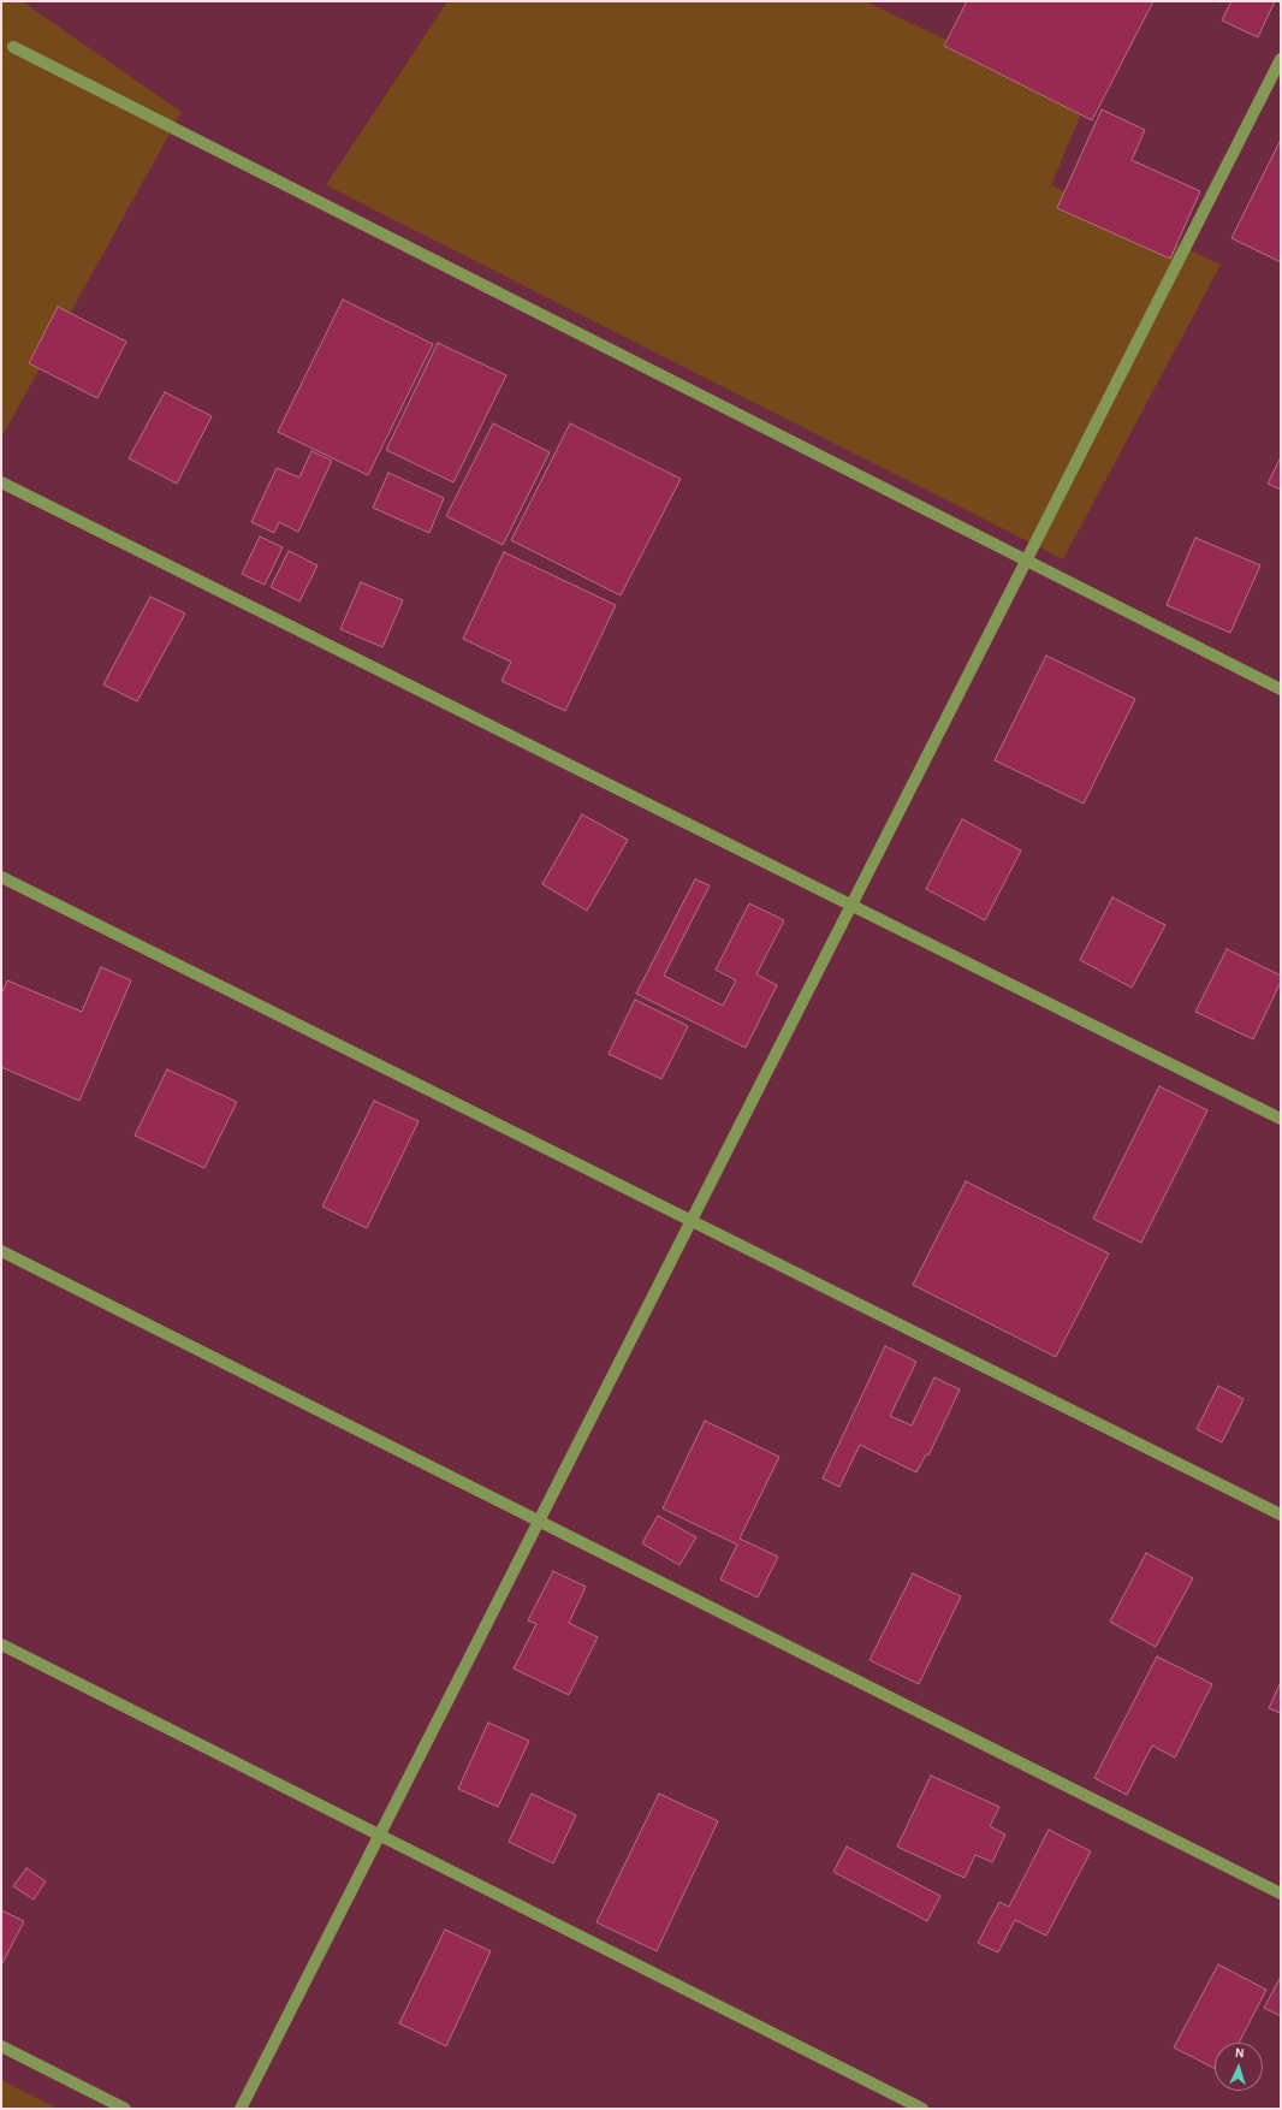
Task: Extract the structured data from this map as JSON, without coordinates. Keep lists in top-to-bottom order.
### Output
{
  "north": "top"
}
